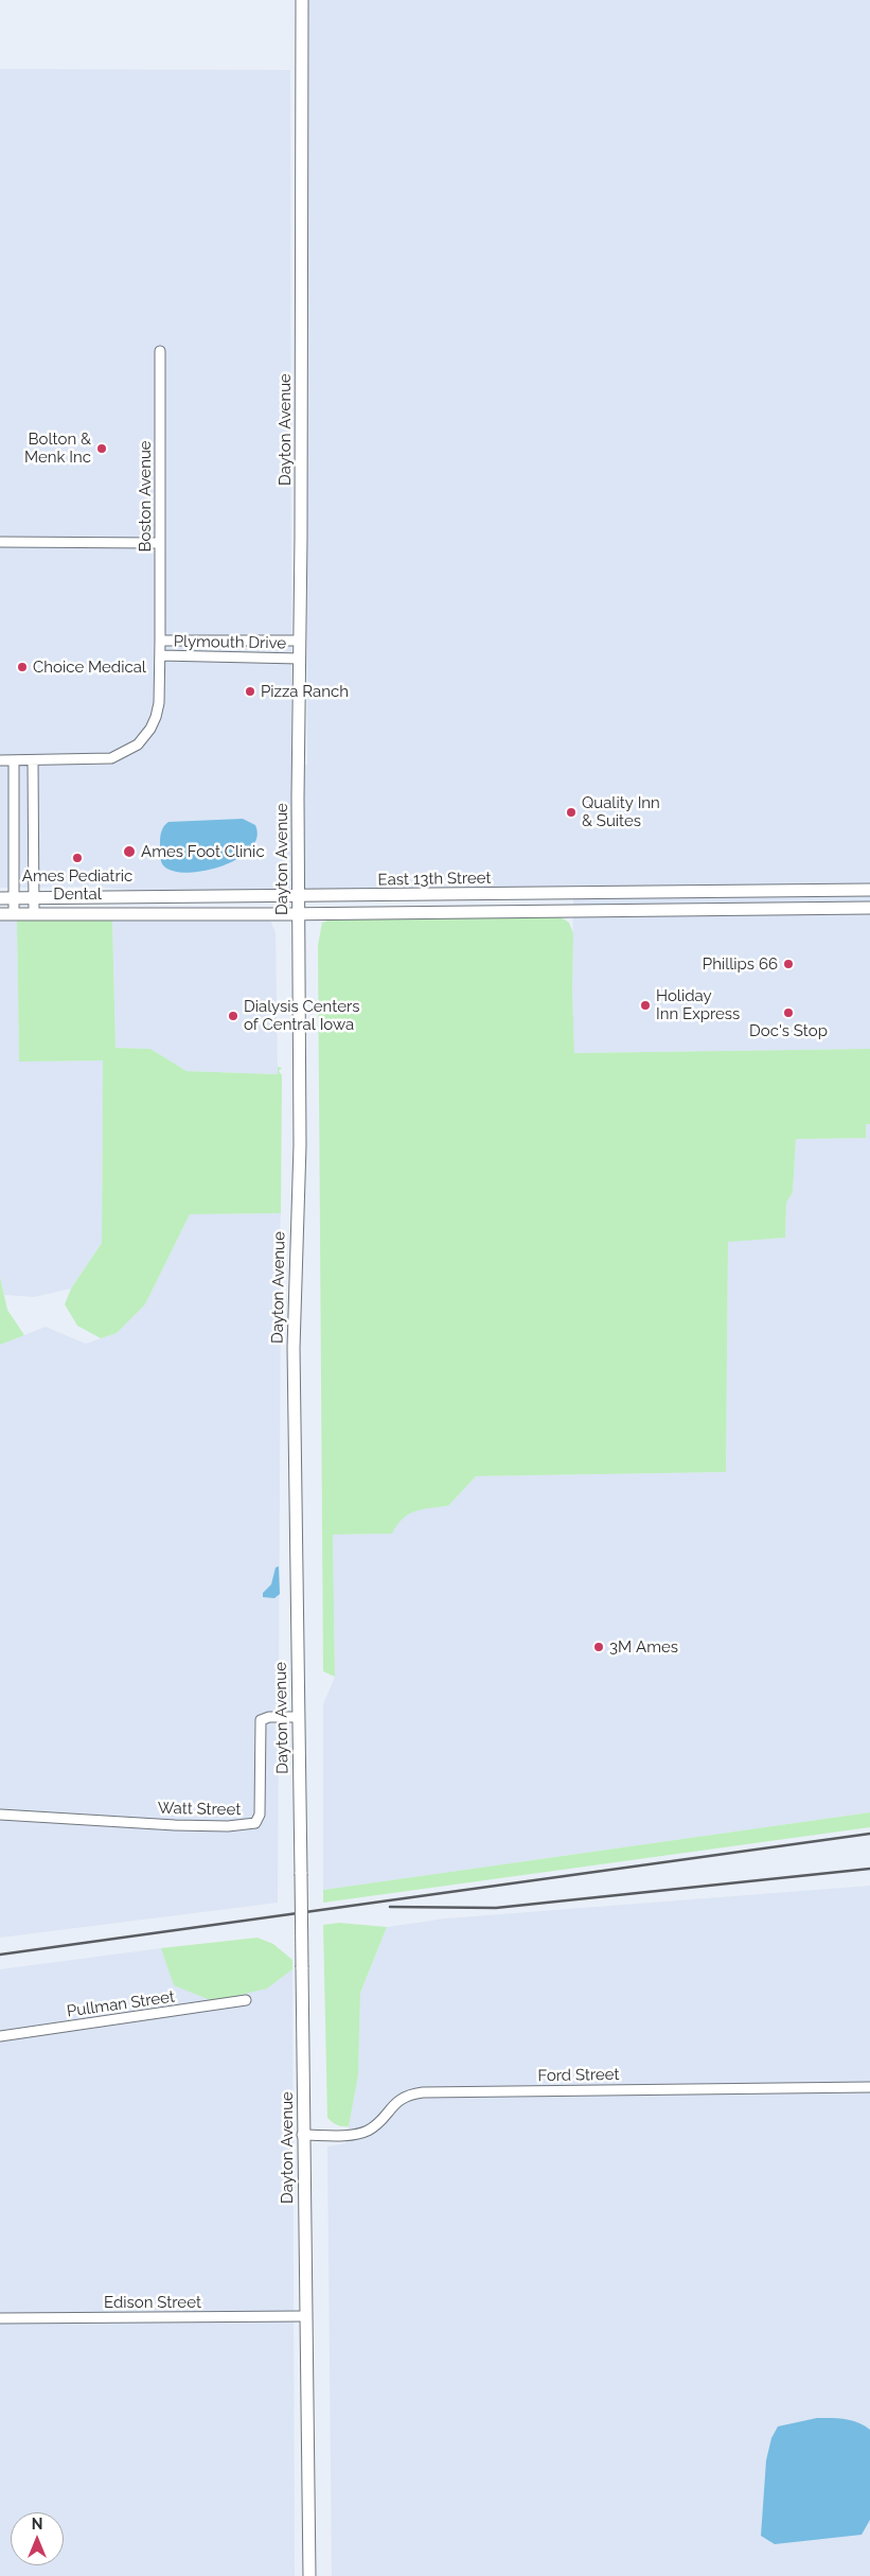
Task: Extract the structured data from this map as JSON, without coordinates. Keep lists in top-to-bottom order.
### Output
{
  "streets": {
    "main road": ["Dayton Avenue", "East 13th Street"],
    "street": [
      "Boston Avenue",
      "Plymouth Drive",
      "Watt Street",
      "Pullman Street",
      "Ford Street",
      "Edison Street"
    ]
  },
  "crossings": [
    ["Dayton Avenue", "Plymouth Drive"],
    ["Dayton Avenue", "East 13th Street"],
    ["Dayton Avenue", "Watt Street"],
    ["Dayton Avenue", "Ford Street"],
    ["Dayton Avenue", "Edison Street"],
    ["Boston Avenue", "Plymouth Drive"]
  ],
  "places": [
    "Bolton & Menk Inc",
    "Choice Medical",
    "Pizza Ranch",
    "Quality Inn & Suites",
    "Ames Foot Clinic",
    "Ames Pediatric Dental",
    "Phillips 66",
    "Holiday Inn Express",
    "Doc's Stop",
    "Dialysis Centers of Central Iowa",
    "3M Ames"
  ],
  "north": "top"
}
